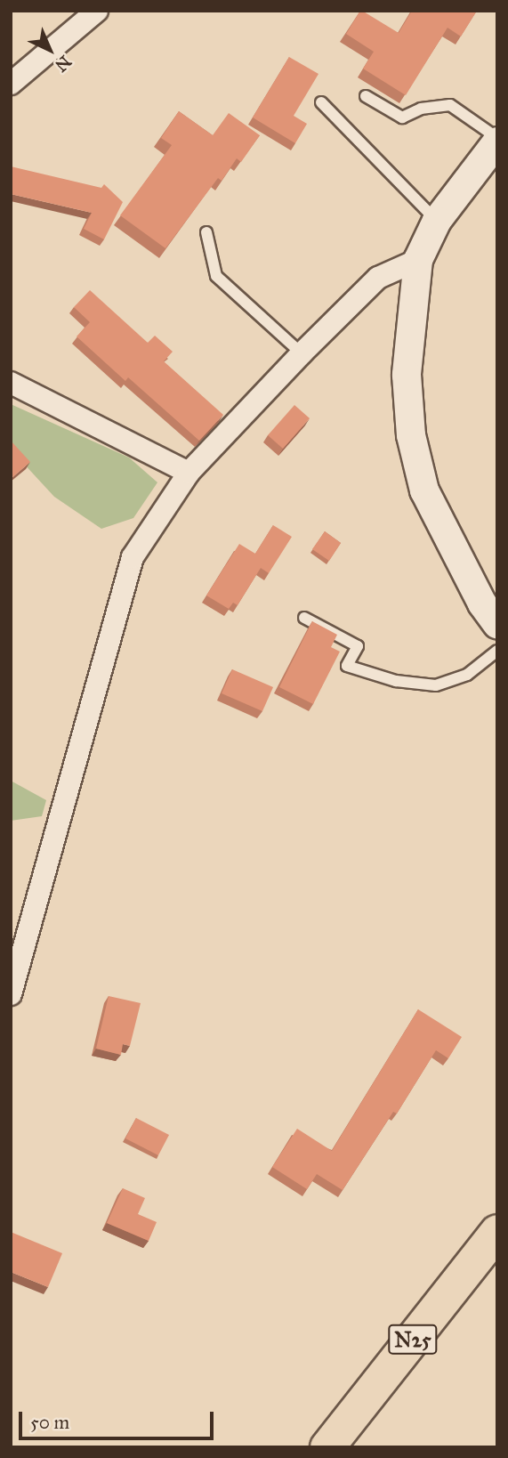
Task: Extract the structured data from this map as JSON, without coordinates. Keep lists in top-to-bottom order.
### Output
{
  "streets": {
    "highway": ["N25"]
  },
  "scale_bar": "50 m",
  "north": "bottom right"
}
